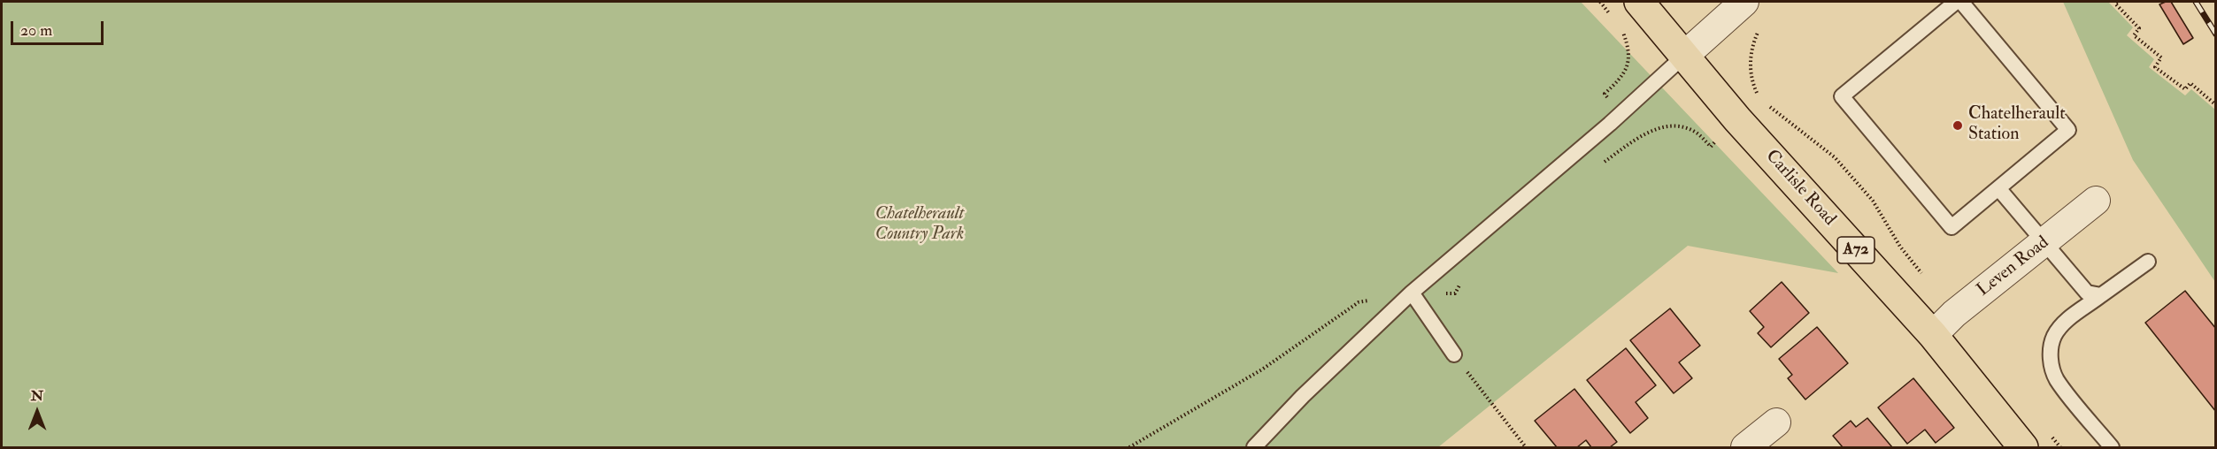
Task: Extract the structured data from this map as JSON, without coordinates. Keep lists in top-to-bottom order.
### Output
{
  "streets": {
    "main road": ["Carlisle Road", "A72"],
    "street": ["Leven Road"]
  },
  "crossings": [
    ["Carlisle Road", "Leven Road"]
  ],
  "parks": ["Chatelherault Country Park"],
  "places": ["Chatelherault Station"],
  "scale_bar": "20 m",
  "north": "top"
}
